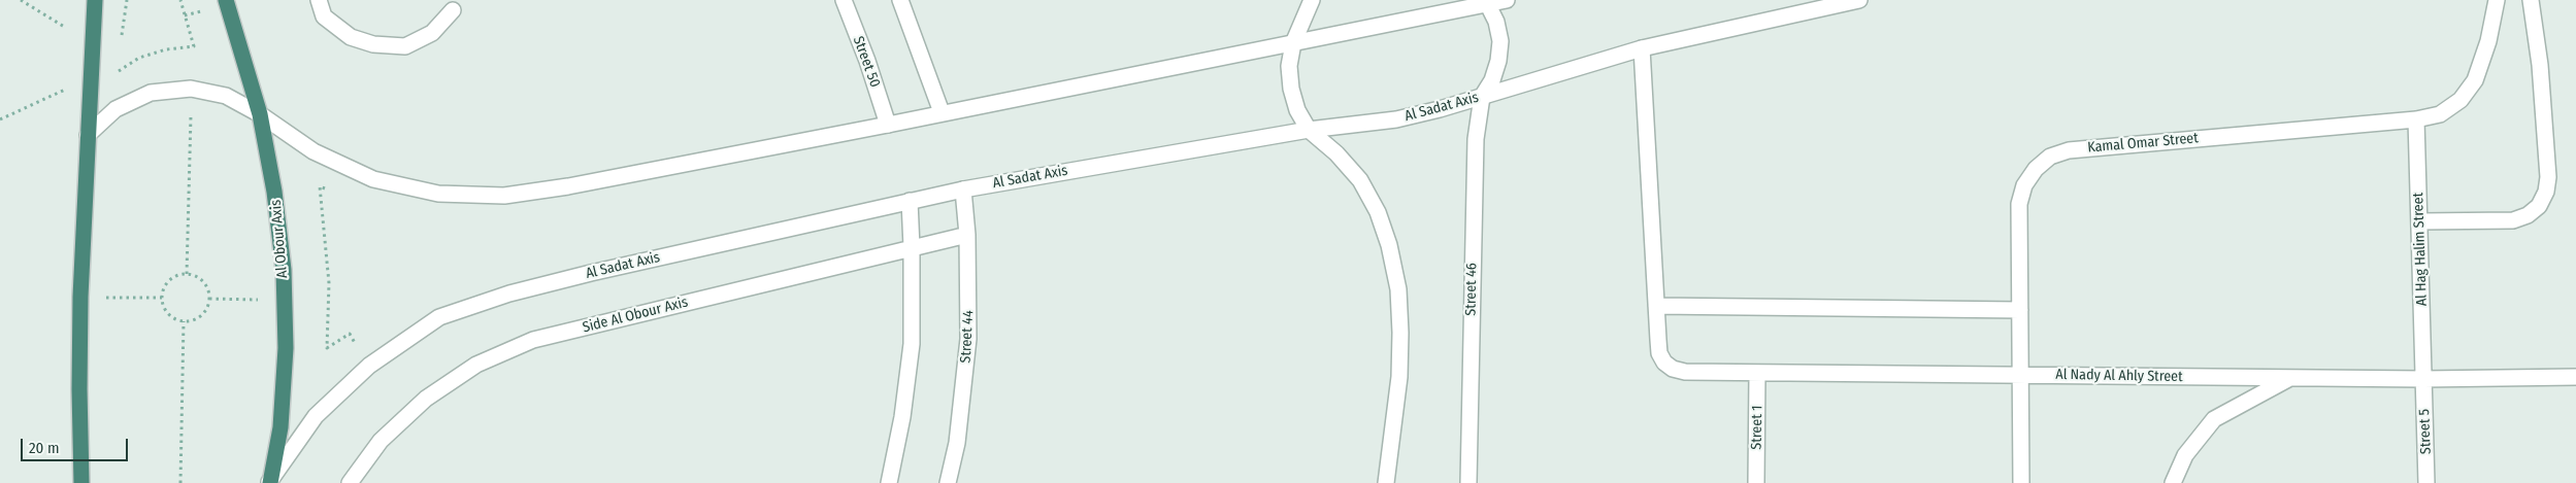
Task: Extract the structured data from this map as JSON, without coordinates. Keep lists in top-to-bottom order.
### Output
{
  "streets": {
    "highway": ["Al Obour Axis"],
    "street": [
      "Street 50",
      "Al Sadat Axis",
      "Kamal Omar Street",
      "Al Hag Halim Street",
      "Street 46",
      "Side Al Obour Axis",
      "Street 44",
      "Al Nady Al Ahly Street",
      "Street 1",
      "Street 5"
    ]
  },
  "crossings": [
    ["Al Sadat Axis", "Al Obour Axis"],
    ["Al Sadat Axis", "Street 46"],
    ["Al Sadat Axis", "Street 44"],
    ["Kamal Omar Street", "Al Hag Halim Street"],
    ["Kamal Omar Street", "Al Nady Al Ahly Street"],
    ["Al Hag Halim Street", "Al Nady Al Ahly Street"],
    ["Al Hag Halim Street", "Street 5"],
    ["Side Al Obour Axis", "Street 44"],
    ["Al Nady Al Ahly Street", "Street 1"],
    ["Al Nady Al Ahly Street", "Street 5"]
  ],
  "scale_bar": "20 m"
}
